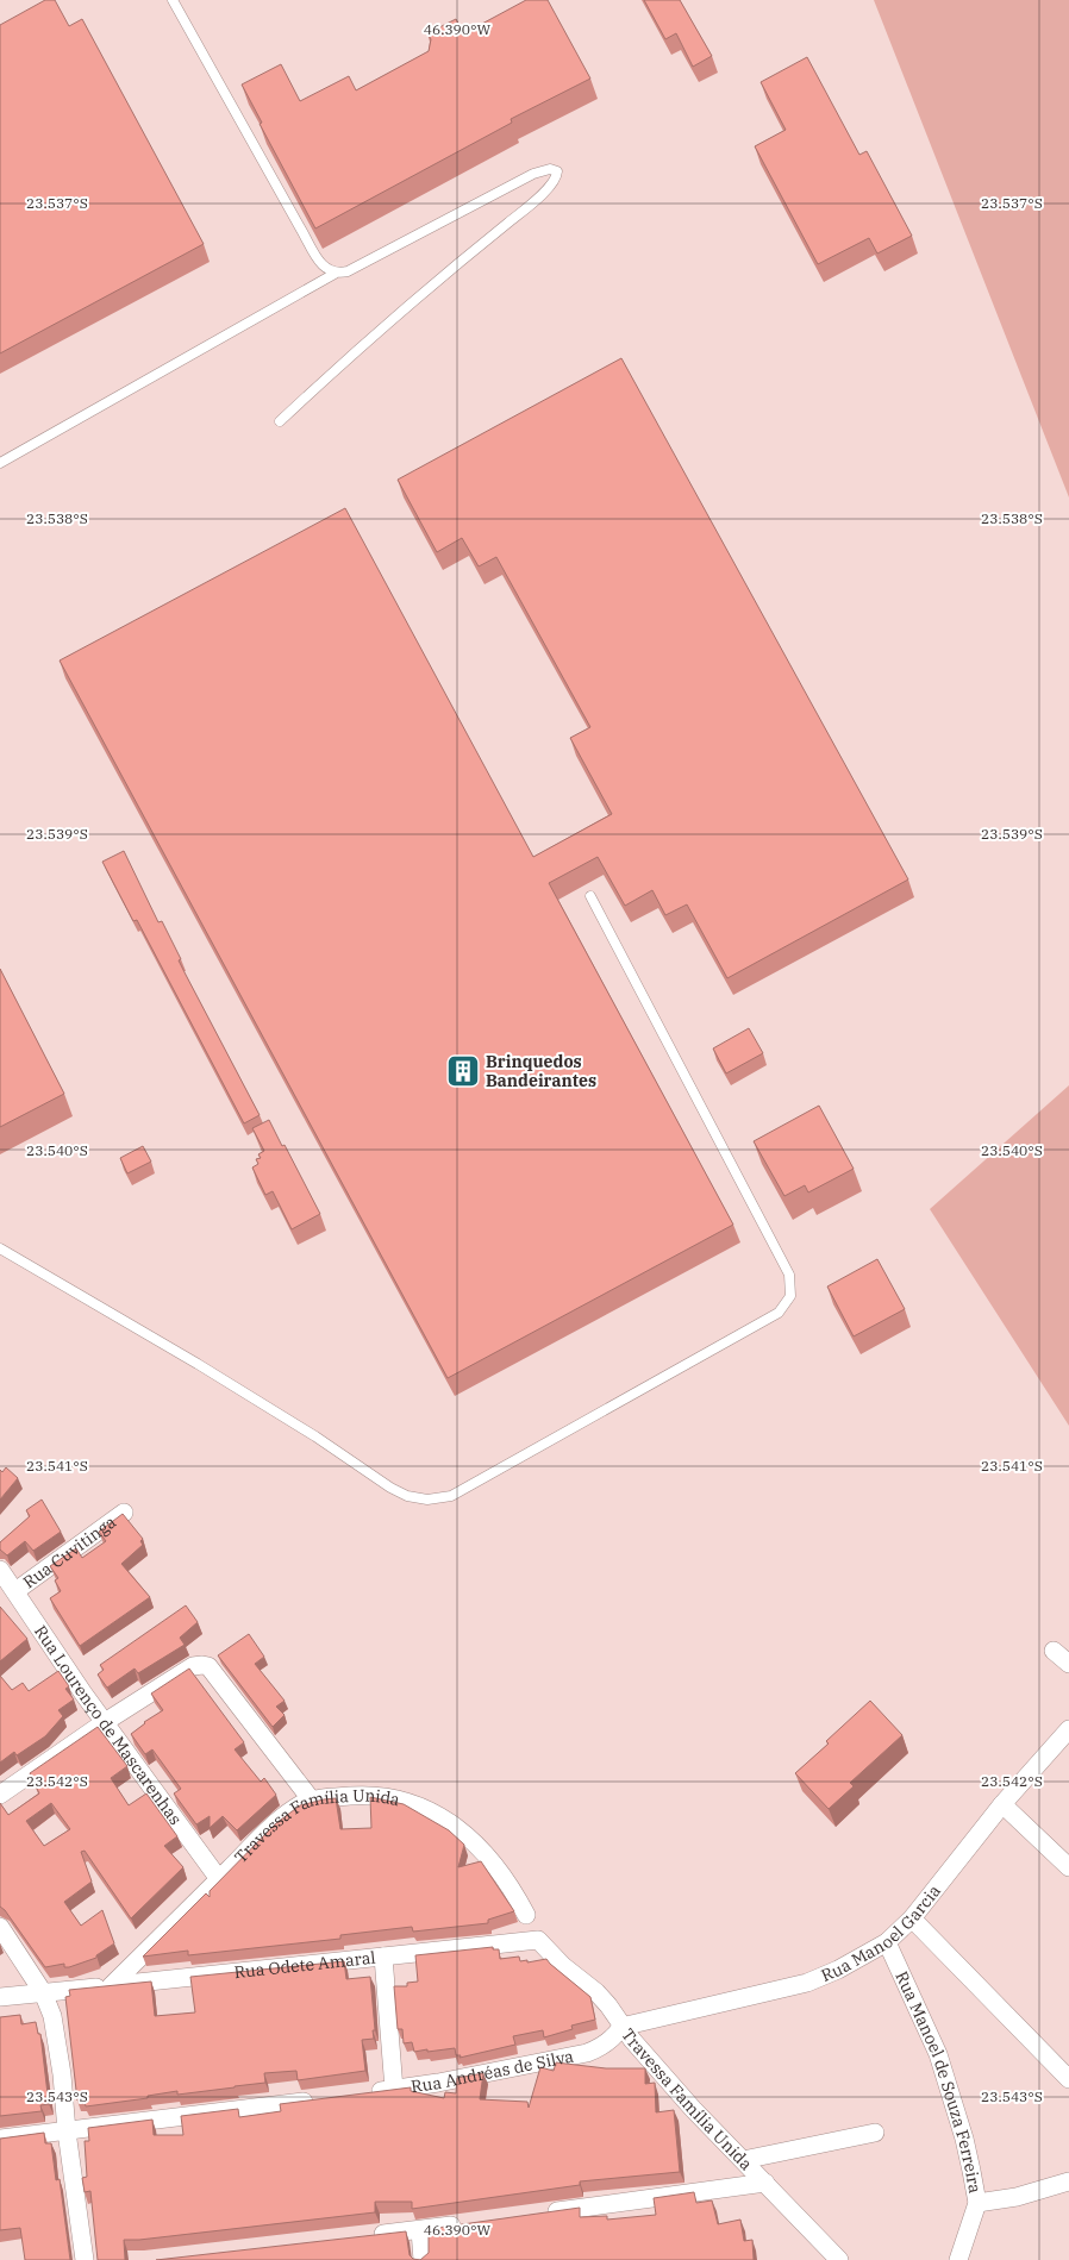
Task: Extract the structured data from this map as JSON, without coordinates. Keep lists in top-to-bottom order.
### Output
{
  "streets": {
    "street": [
      "Rua Cuvitinga",
      "Rua Lourenço de Mascarenhas",
      "Travessa Família Unida",
      "Rua Manoel Garcia",
      "Rua Odete Amaral",
      "Rua Andréas de Silva",
      "Rua Manoel de Souza Ferreira"
    ]
  },
  "crossings": [
    ["Rua Cuvitinga", "Rua Lourenço de Mascarenhas"],
    ["Rua Lourenço de Mascarenhas", "Travessa Família Unida"],
    ["Travessa Família Unida", "Rua Manoel Garcia"],
    ["Travessa Família Unida", "Rua Odete Amaral"],
    ["Travessa Família Unida", "Rua Andréas de Silva"],
    ["Rua Manoel Garcia", "Rua Andréas de Silva"],
    ["Rua Manoel Garcia", "Rua Manoel de Souza Ferreira"]
  ],
  "places": {
    "building": ["Brinquedos Bandeirantes"]
  },
  "coordinates": [
    "46.390°W",
    "23.537°S",
    "23.538°S",
    "23.539°S",
    "23.540°S",
    "23.541°S",
    "23.542°S",
    "23.543°S"
  ]
}
